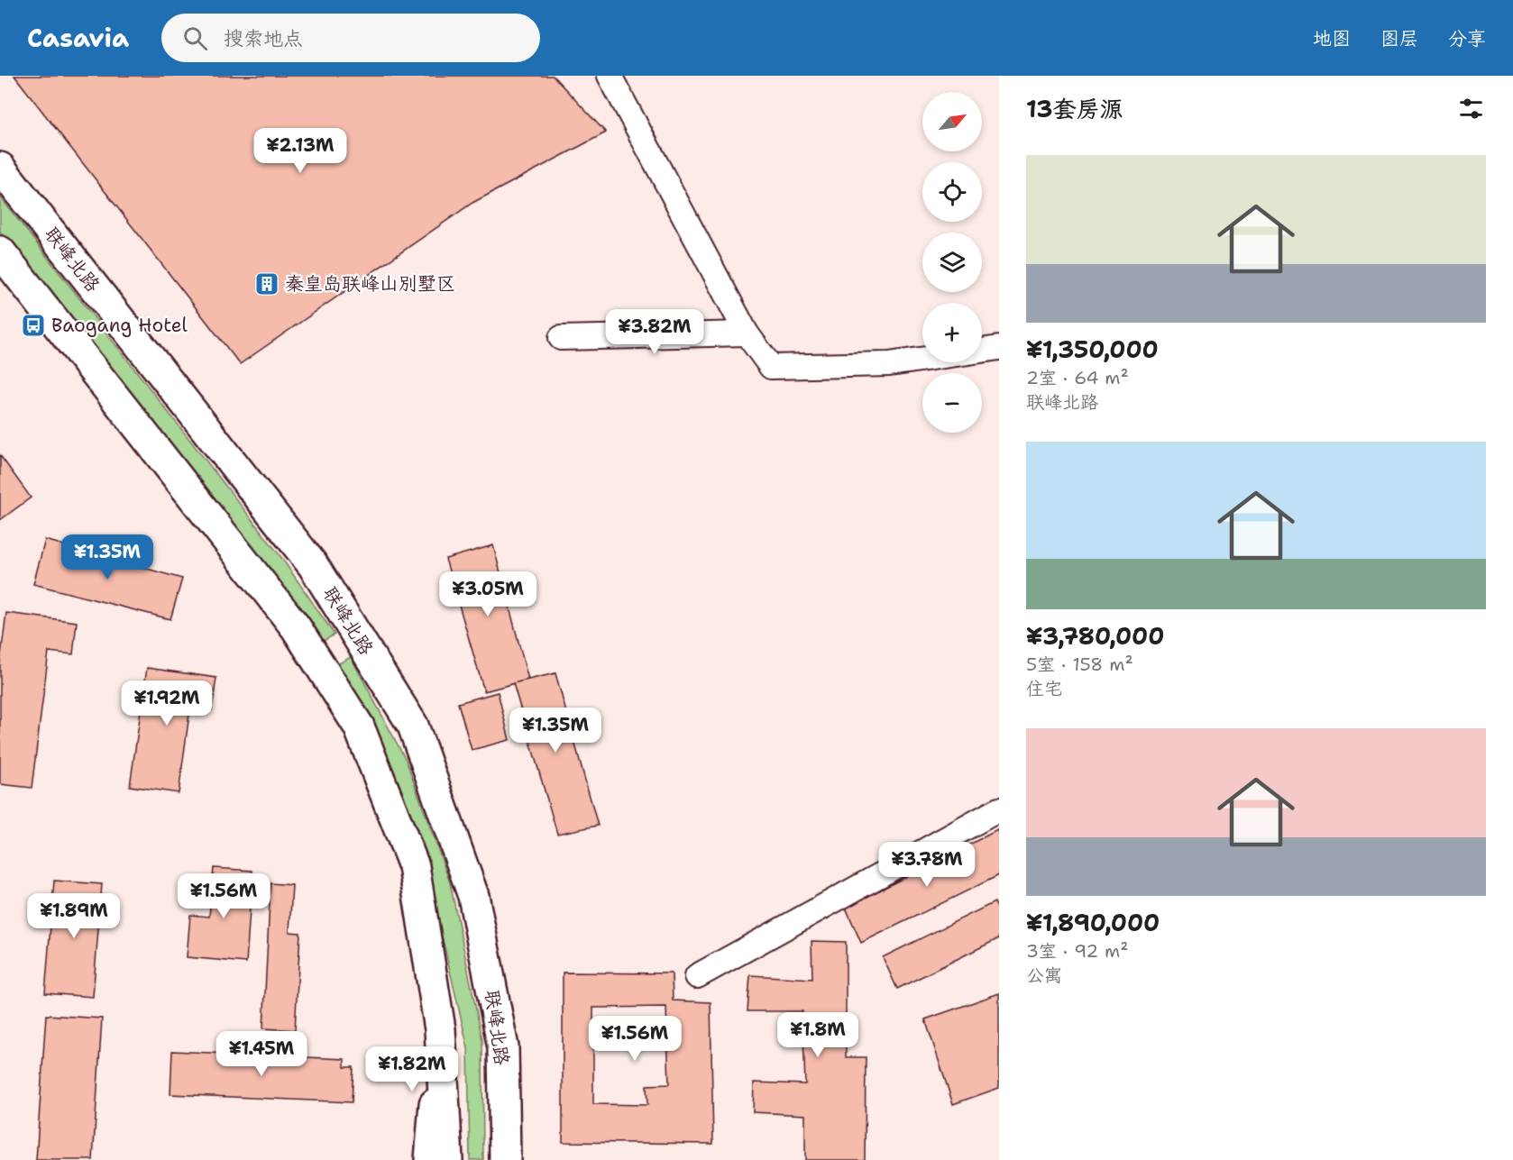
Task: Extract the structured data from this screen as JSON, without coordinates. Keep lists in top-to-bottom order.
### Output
{
  "streets": {
    "main road": ["联峰北路"]
  },
  "places": {
    "building": ["秦皇岛联峰山别墅区"],
    "bus stop": ["Baogang Hotel"]
  },
  "north": "top right",
  "page": {
    "header": "Casavia",
    "search": "搜索地点",
    "nav": ["地图", "图层", "分享"],
    "heading": "13套房源",
    "map_buttons": ["+", "−"],
    "price": [
      "¥2.13M",
      "¥3.82M",
      "¥1.35M",
      "¥3.05M",
      "¥1.92M",
      "¥1.35M",
      "¥3.78M",
      "¥1.56M",
      "¥1.89M",
      "¥1.8M",
      "¥1.56M",
      "¥1.45M",
      "¥1.82M"
    ],
    "list": [
      {
        "name": "¥1,350,000",
        "note": "2室 · 64 m² · 联峰北路"
      },
      {
        "name": "¥3,780,000",
        "note": "5室 · 158 m² · 住宅"
      },
      {
        "name": "¥1,890,000",
        "note": "3室 · 92 m² · 公寓"
      }
    ]
  }
}
